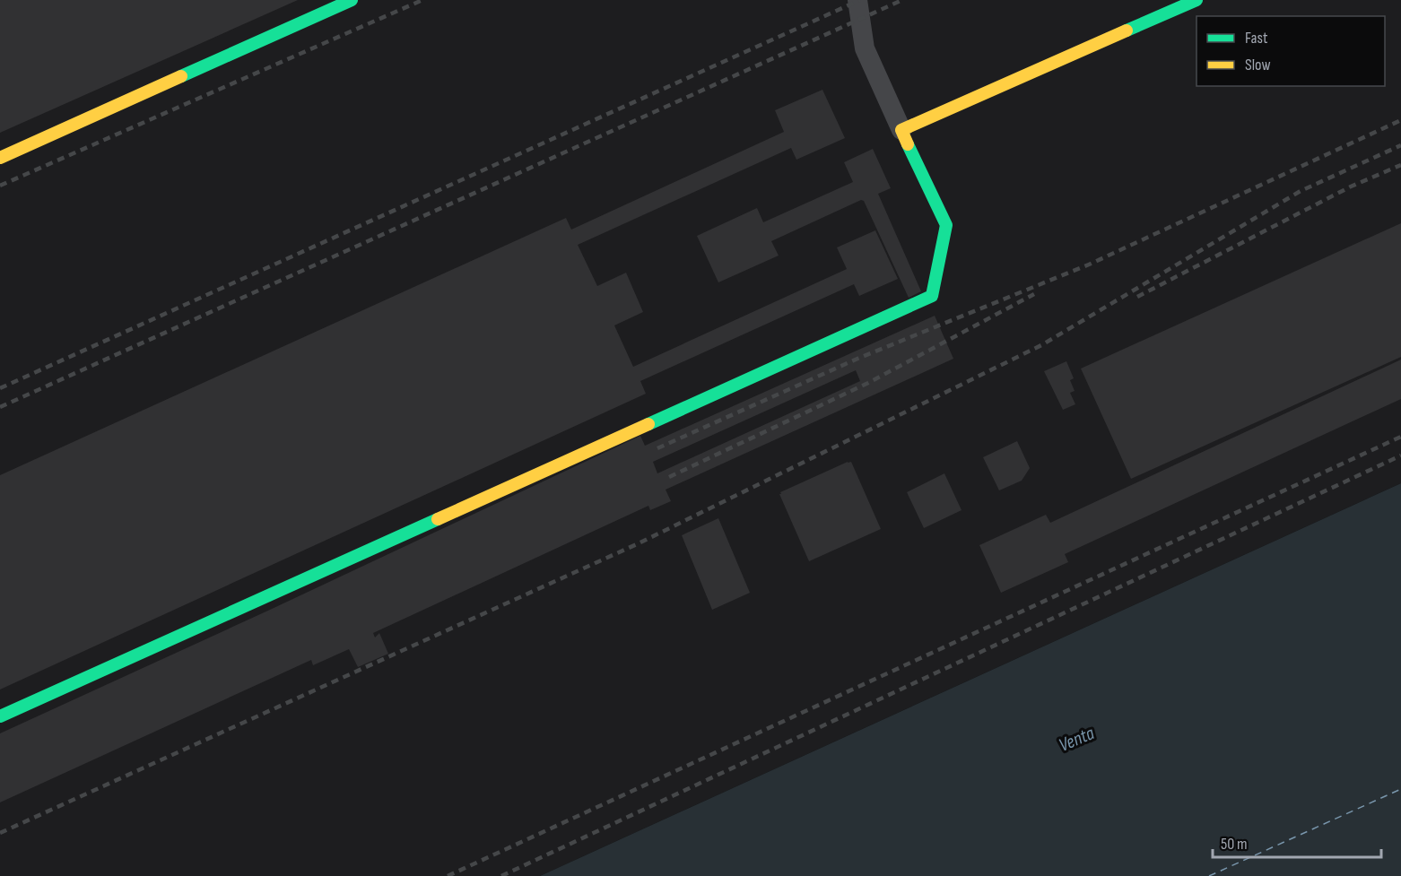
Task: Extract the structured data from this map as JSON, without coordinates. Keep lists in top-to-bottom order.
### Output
{
  "water": ["Venta"],
  "legend": ["Fast", "Slow"],
  "scale_bar": "50 m"
}
